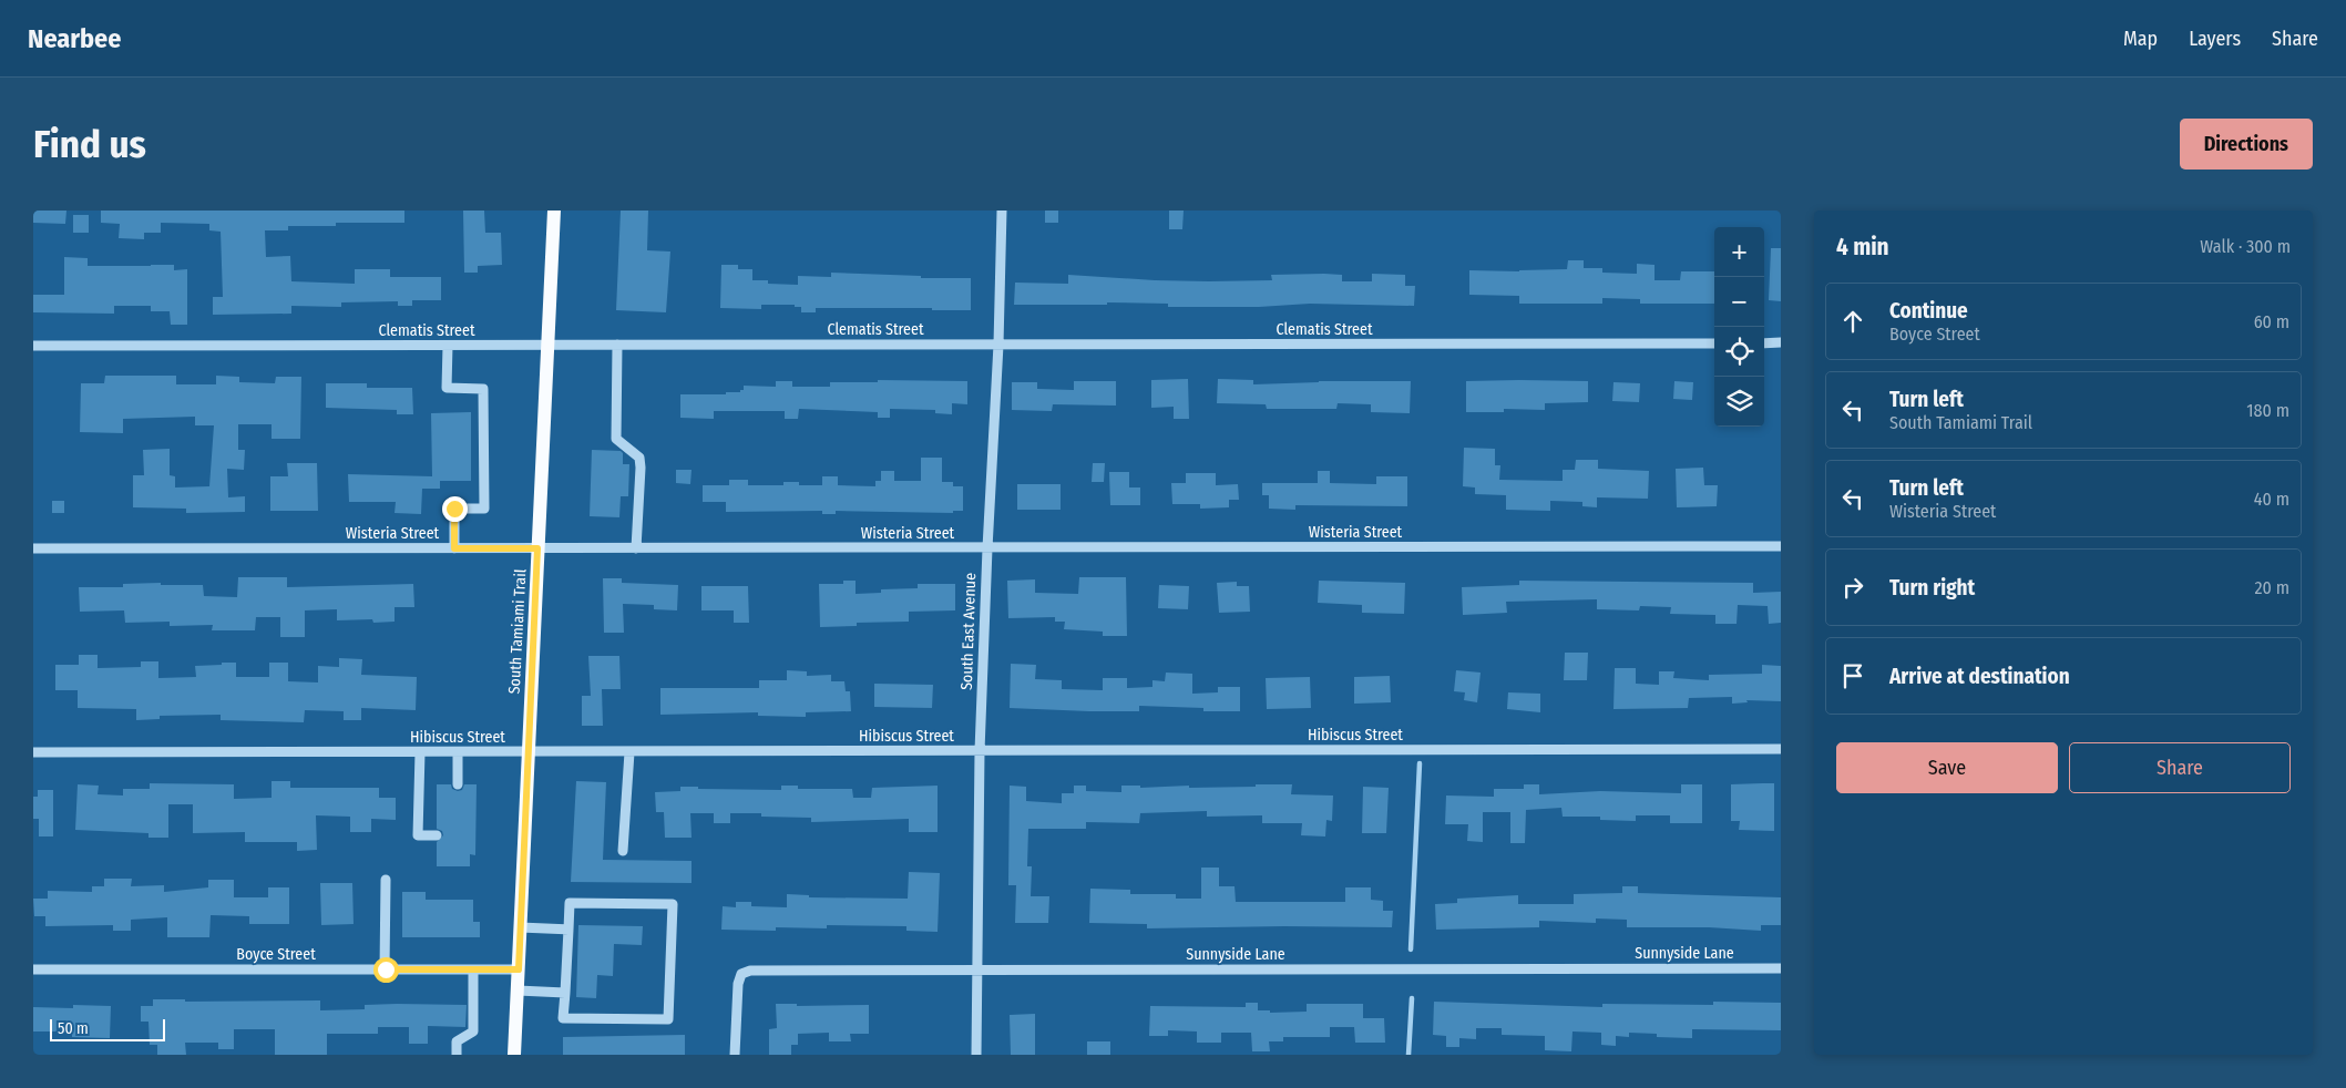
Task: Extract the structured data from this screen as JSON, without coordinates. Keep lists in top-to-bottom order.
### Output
{
  "streets": {
    "main road": ["South Tamiami Trail"],
    "street": [
      "Clematis Street",
      "Wisteria Street",
      "South East Avenue",
      "Hibiscus Street",
      "Sunnyside Lane",
      "Boyce Street"
    ]
  },
  "crossings": [
    ["Clematis Street", "South Tamiami Trail"],
    ["Clematis Street", "South East Avenue"],
    ["Wisteria Street", "South Tamiami Trail"],
    ["Wisteria Street", "South East Avenue"],
    ["South Tamiami Trail", "Hibiscus Street"],
    ["South Tamiami Trail", "Boyce Street"],
    ["South East Avenue", "Hibiscus Street"],
    ["South East Avenue", "Sunnyside Lane"]
  ],
  "scale_bar": "50 m",
  "page": {
    "header": "Nearbee",
    "nav": ["Map", "Layers", "Share"],
    "buttons": [
      "Directions",
      ["Save", "Share"]
    ],
    "title": "Find us",
    "heading": ["4 min", "Walk · 300 m"],
    "map_buttons": ["+", "−"],
    "list": [
      ["Continue", "Boyce Street", "60 m"],
      ["Turn left", "South Tamiami Trail", "180 m"],
      ["Turn left", "Wisteria Street", "40 m"],
      ["Turn right", "20 m"],
      "Arrive at destination"
    ],
    "scale": "50 m"
  }
}
